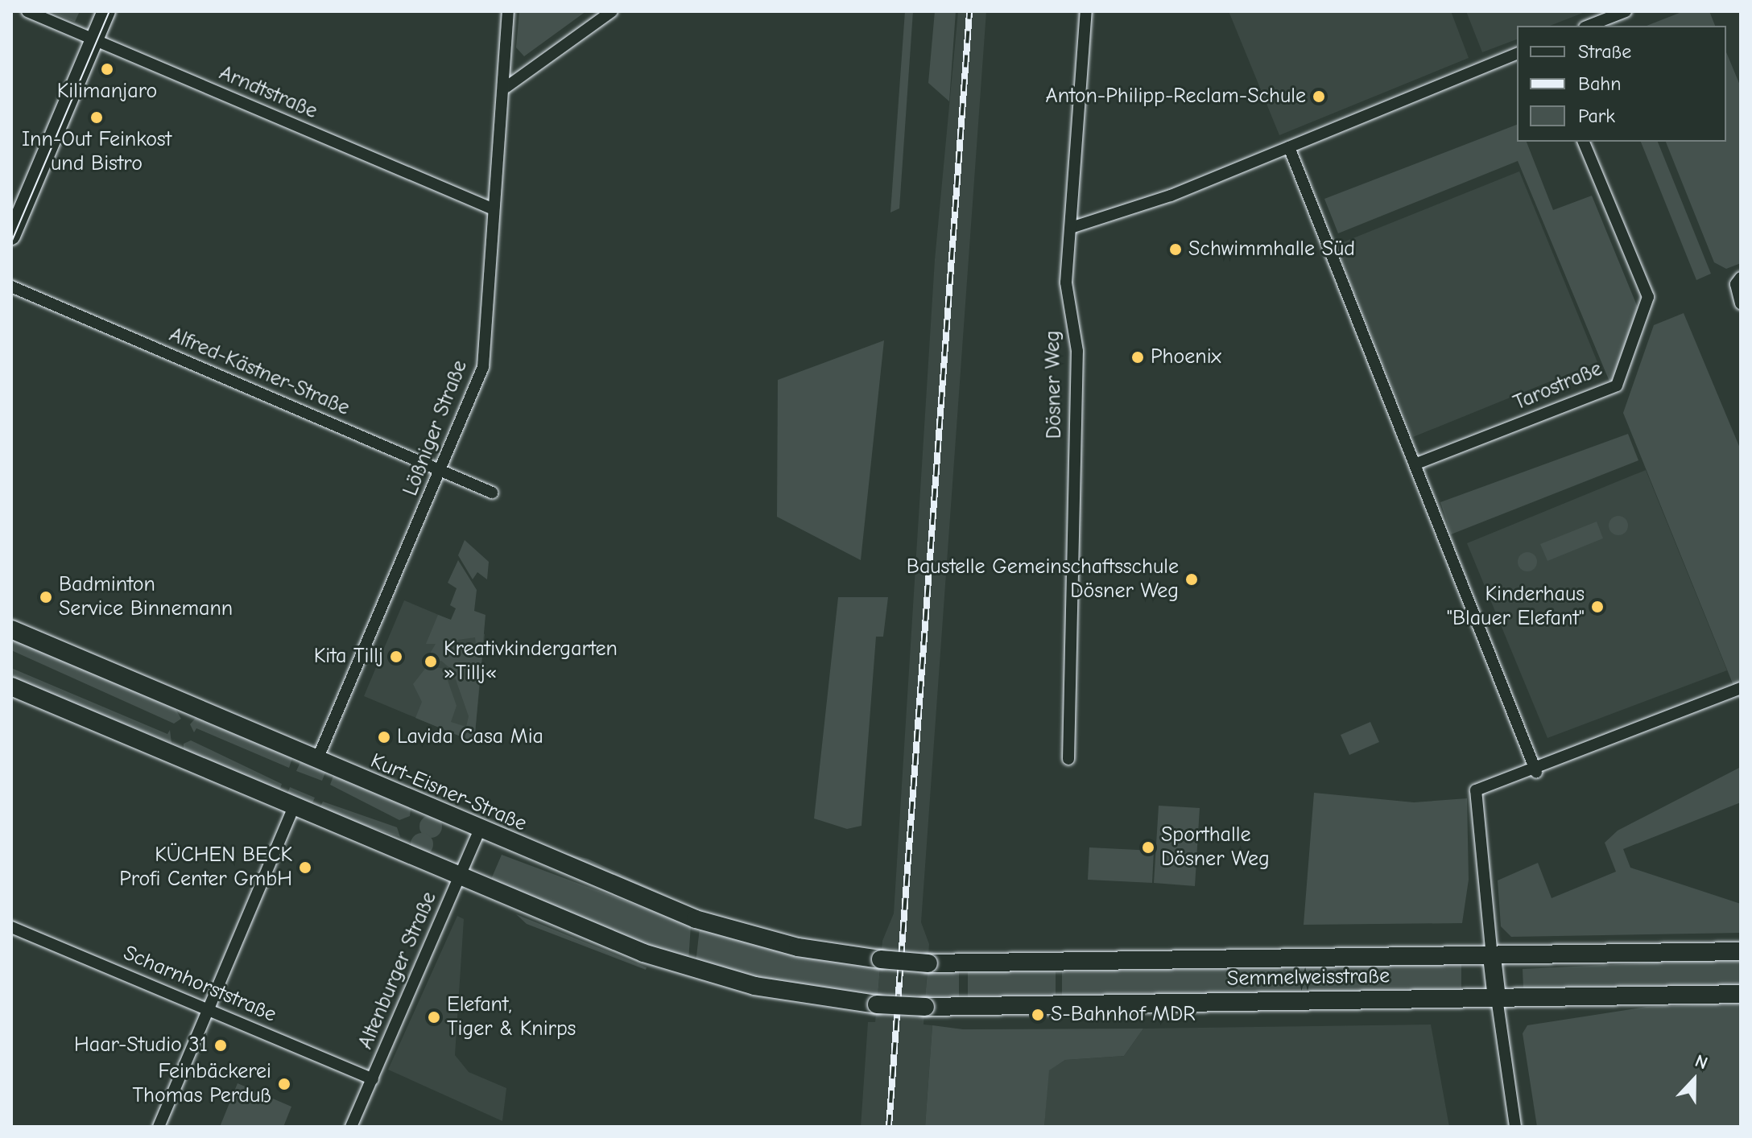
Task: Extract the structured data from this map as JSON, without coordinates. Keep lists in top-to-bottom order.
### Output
{
  "streets": {
    "main road": ["Kurt-Eisner-Straße", "Semmelweisstraße"],
    "street": [
      "Arndtstraße",
      "Alfred-Kästner-Straße",
      "Dösner Weg",
      "Tarostraße",
      "Lößniger Straße",
      "Altenburger Straße",
      "Scharnhorststraße"
    ]
  },
  "crossings": [
    ["Arndtstraße", "Lößniger Straße"],
    ["Alfred-Kästner-Straße", "Lößniger Straße"],
    ["Lößniger Straße", "Kurt-Eisner-Straße"],
    ["Kurt-Eisner-Straße", "Altenburger Straße"],
    ["Kurt-Eisner-Straße", "Semmelweisstraße"],
    ["Altenburger Straße", "Semmelweisstraße"],
    ["Altenburger Straße", "Scharnhorststraße"]
  ],
  "places": [
    "Kilimanjaro",
    "Anton-Philipp-Reclam-Schule",
    "Inn-Out Feinkost und Bistro",
    "Schwimmhalle Süd",
    "Phoenix",
    "Baustelle Gemeinschaftsschule Dösner Weg",
    "Badminton Service Binnemann",
    "Kinderhaus \"Blauer Elefant\"",
    "Kita Tillj",
    "Kreativkindergarten »Tillj«",
    "Lavida Casa Mia",
    "Sporthalle Dösner Weg",
    "KÜCHEN BECK Profi Center GmbH",
    "S-Bahnhof MDR",
    "Elefant, Tiger & Knirps",
    "Haar-Studio 31",
    "Feinbäckerei Thomas Perduß"
  ],
  "legend": ["Straße", "Bahn", "Park"],
  "north": "top"
}
